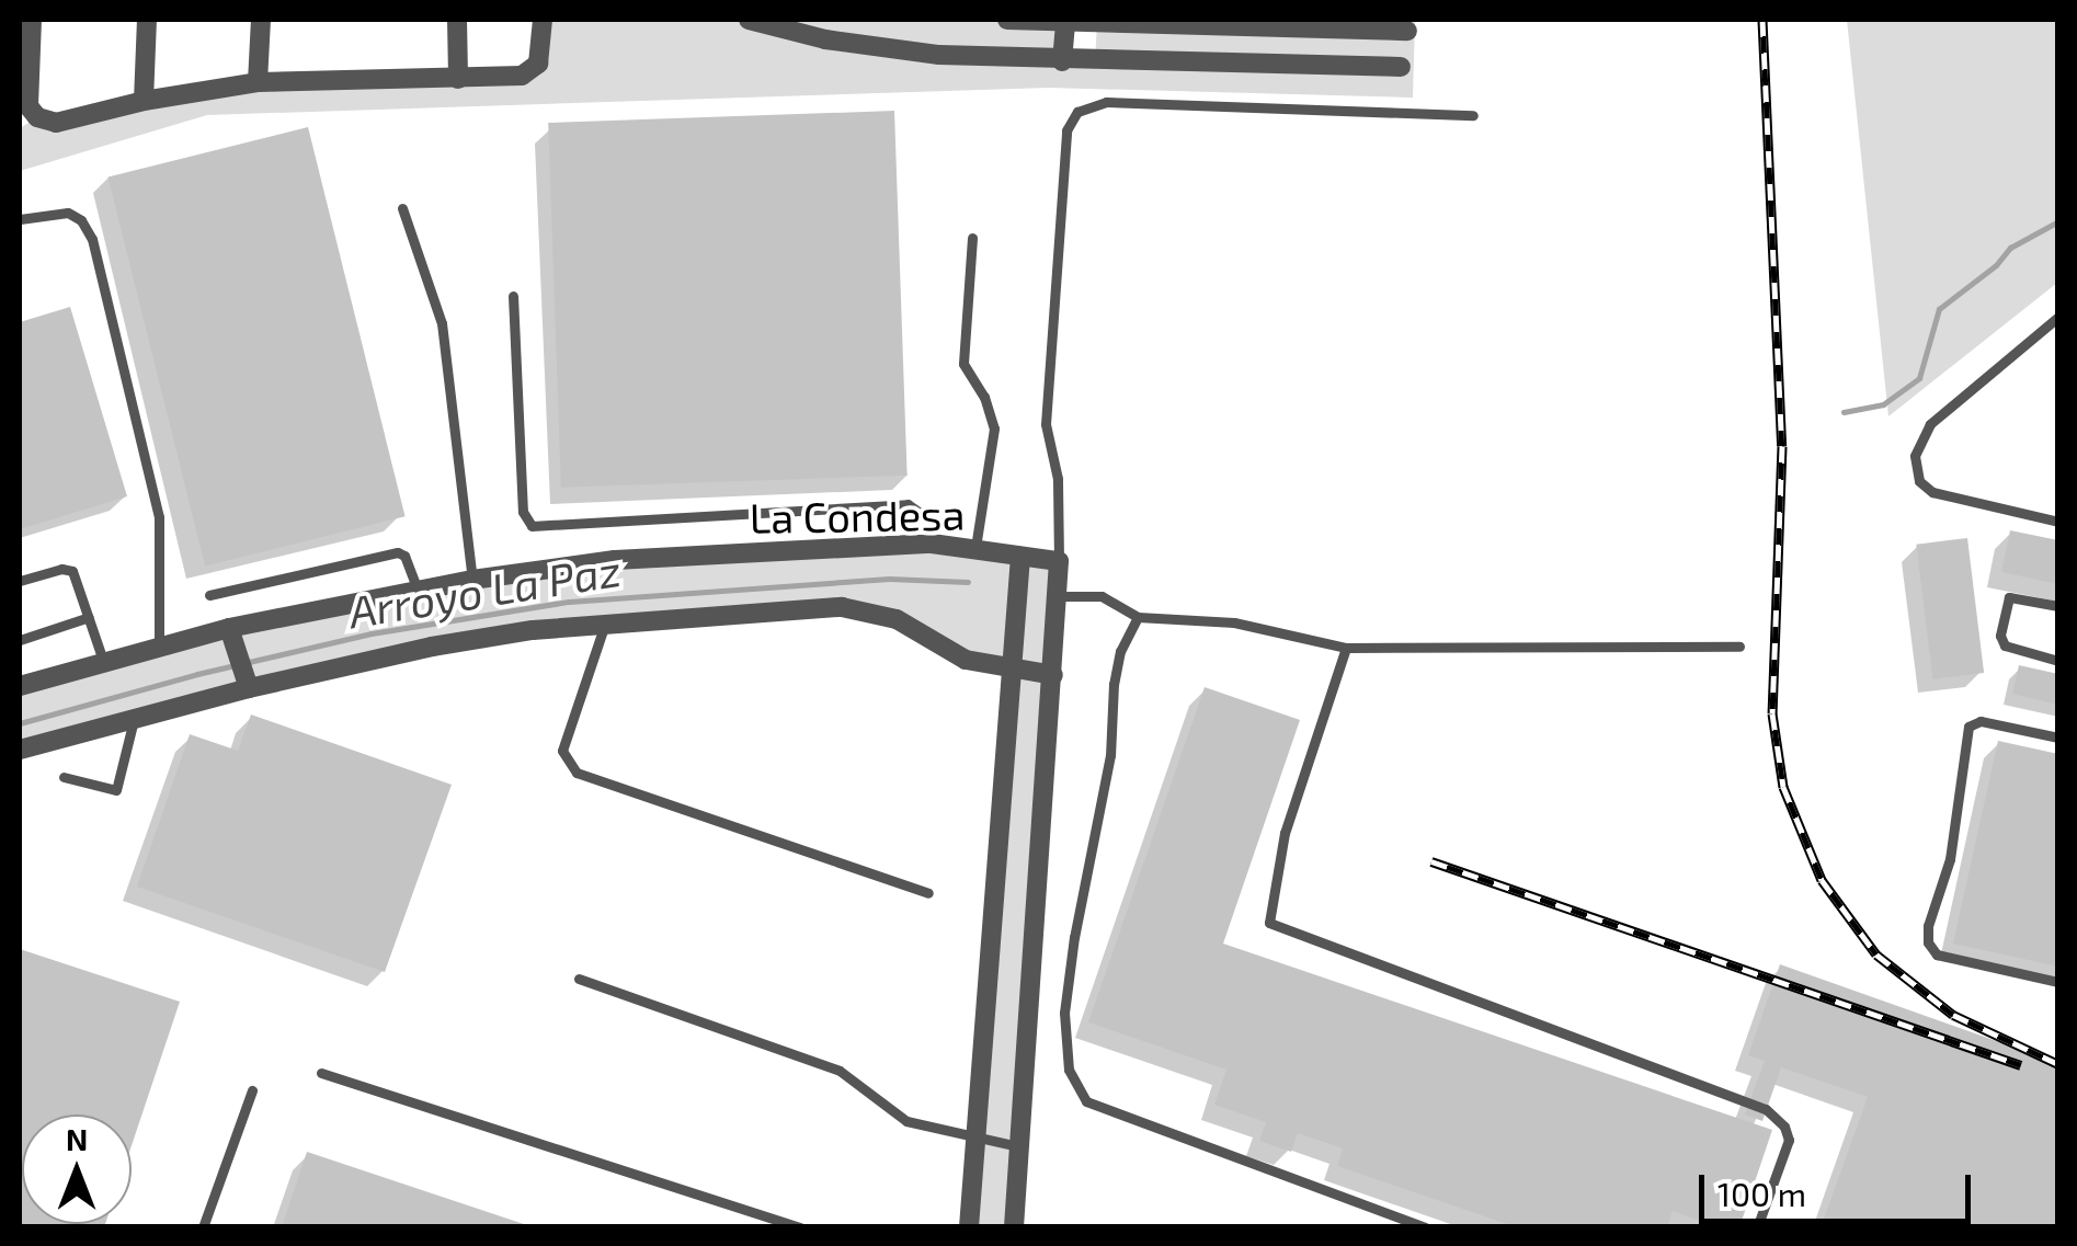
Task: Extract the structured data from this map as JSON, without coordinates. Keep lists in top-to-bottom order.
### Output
{
  "streets": {
    "street": ["La Condesa"]
  },
  "water": ["Arroyo La Paz"],
  "scale_bar": "100 m",
  "north": "top"
}
